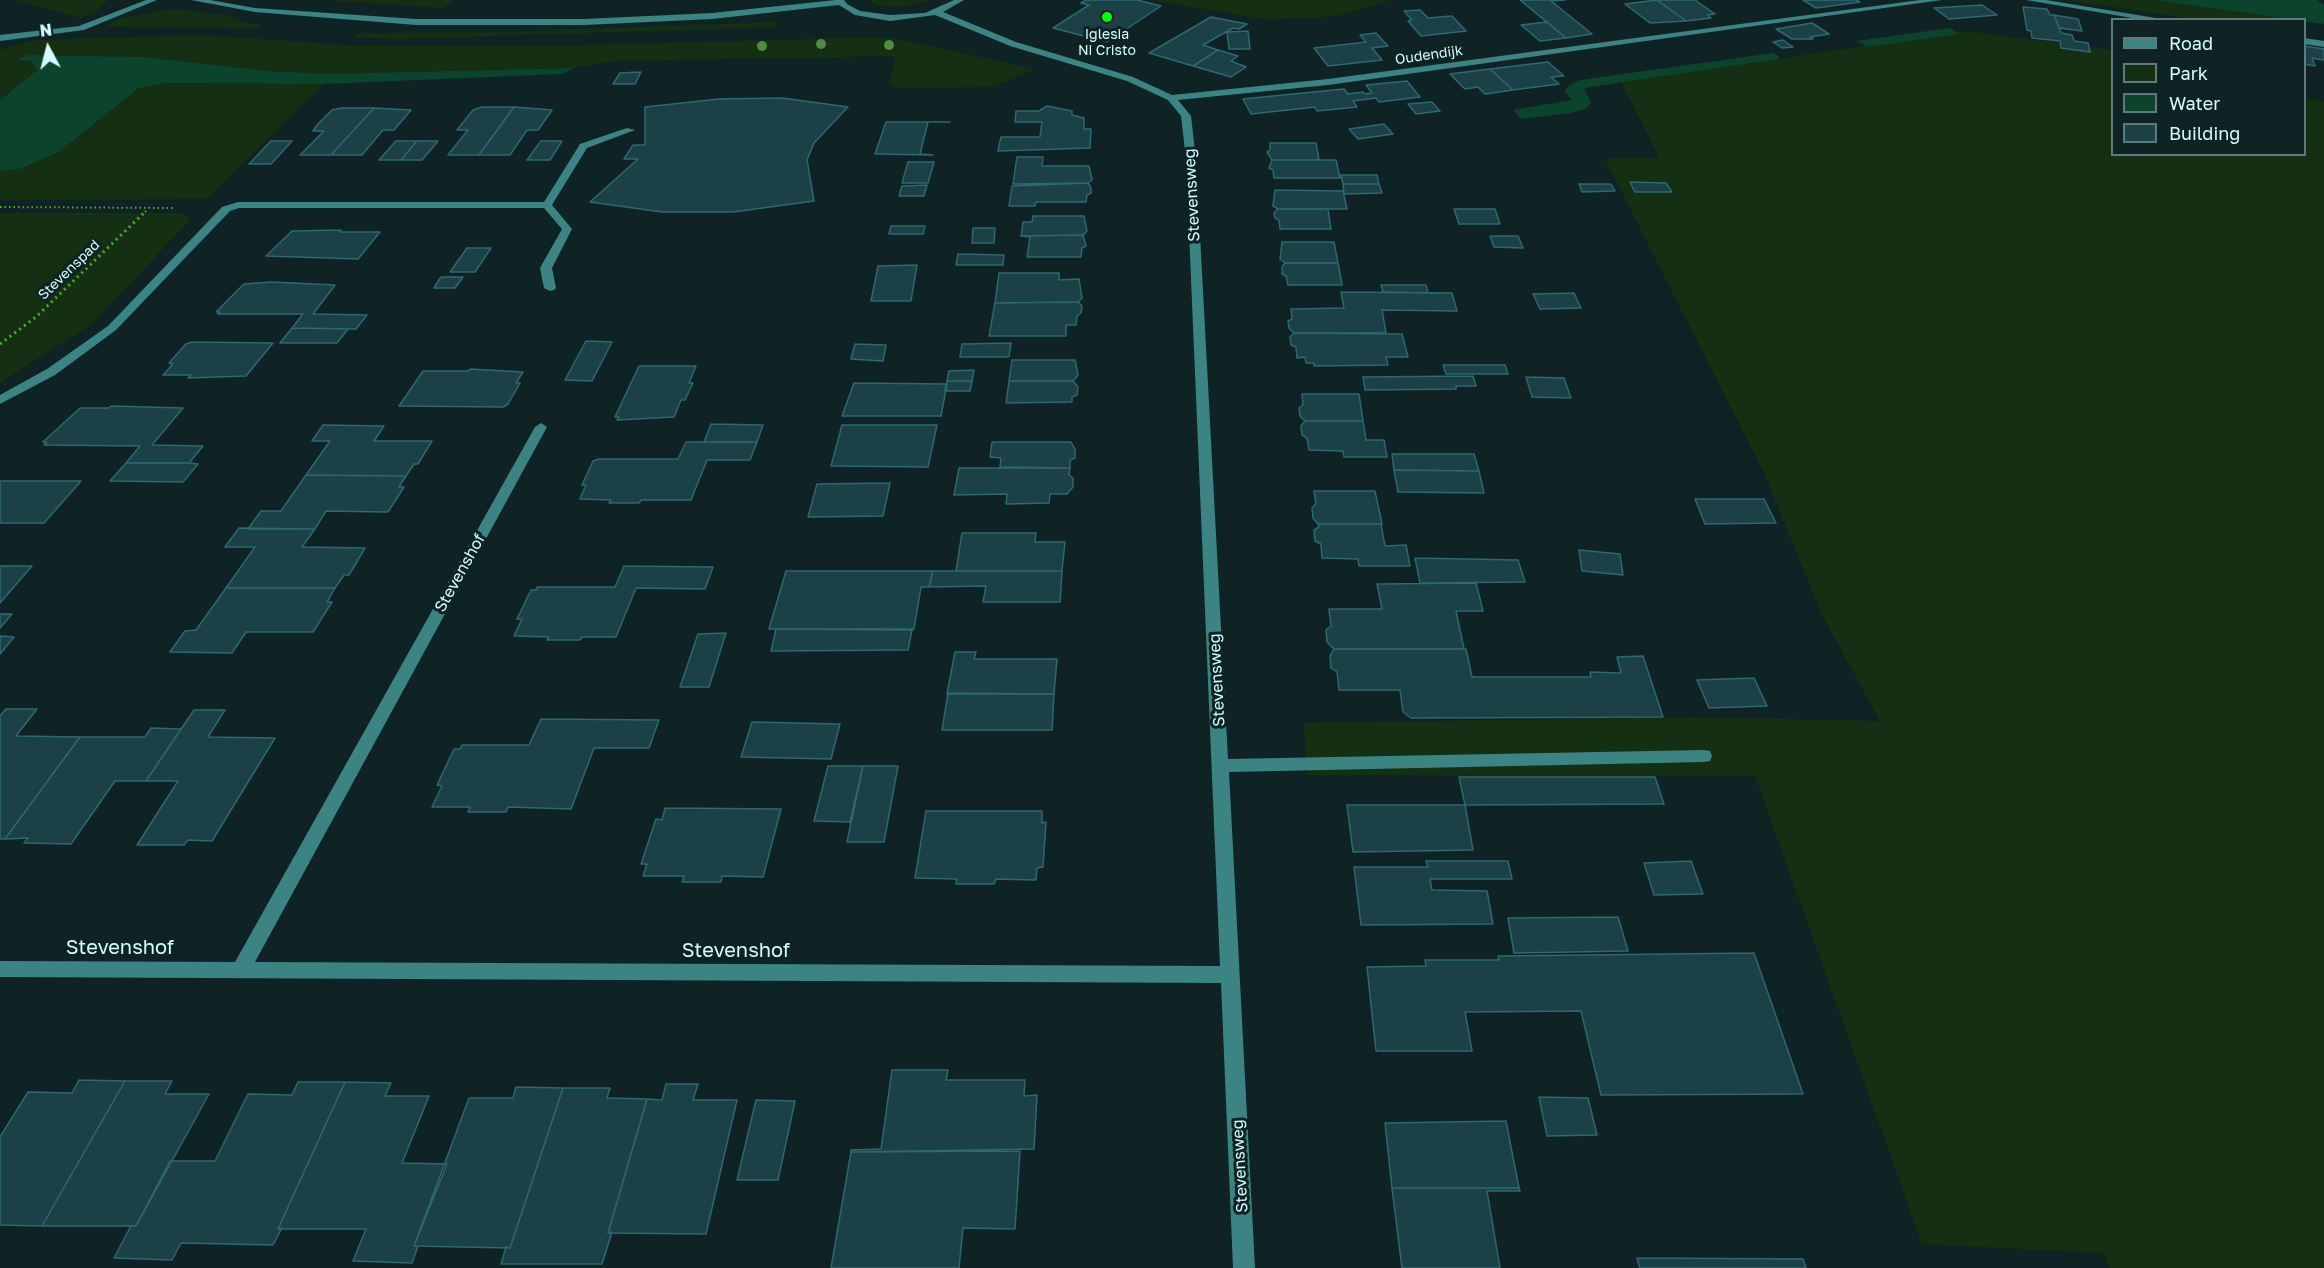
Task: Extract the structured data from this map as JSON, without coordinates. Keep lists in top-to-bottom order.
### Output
{
  "streets": {
    "street": ["Oudendijk", "Stevensweg", "Stevenshof"],
    "path": ["Stevenspad"]
  },
  "crossings": [
    ["Oudendijk", "Stevensweg"],
    ["Stevensweg", "Stevenshof"]
  ],
  "places": ["Iglesia Ni Cristo"],
  "legend": [
    "Road",
    "Park",
    "Water",
    "Building"
  ],
  "north": "top"
}
